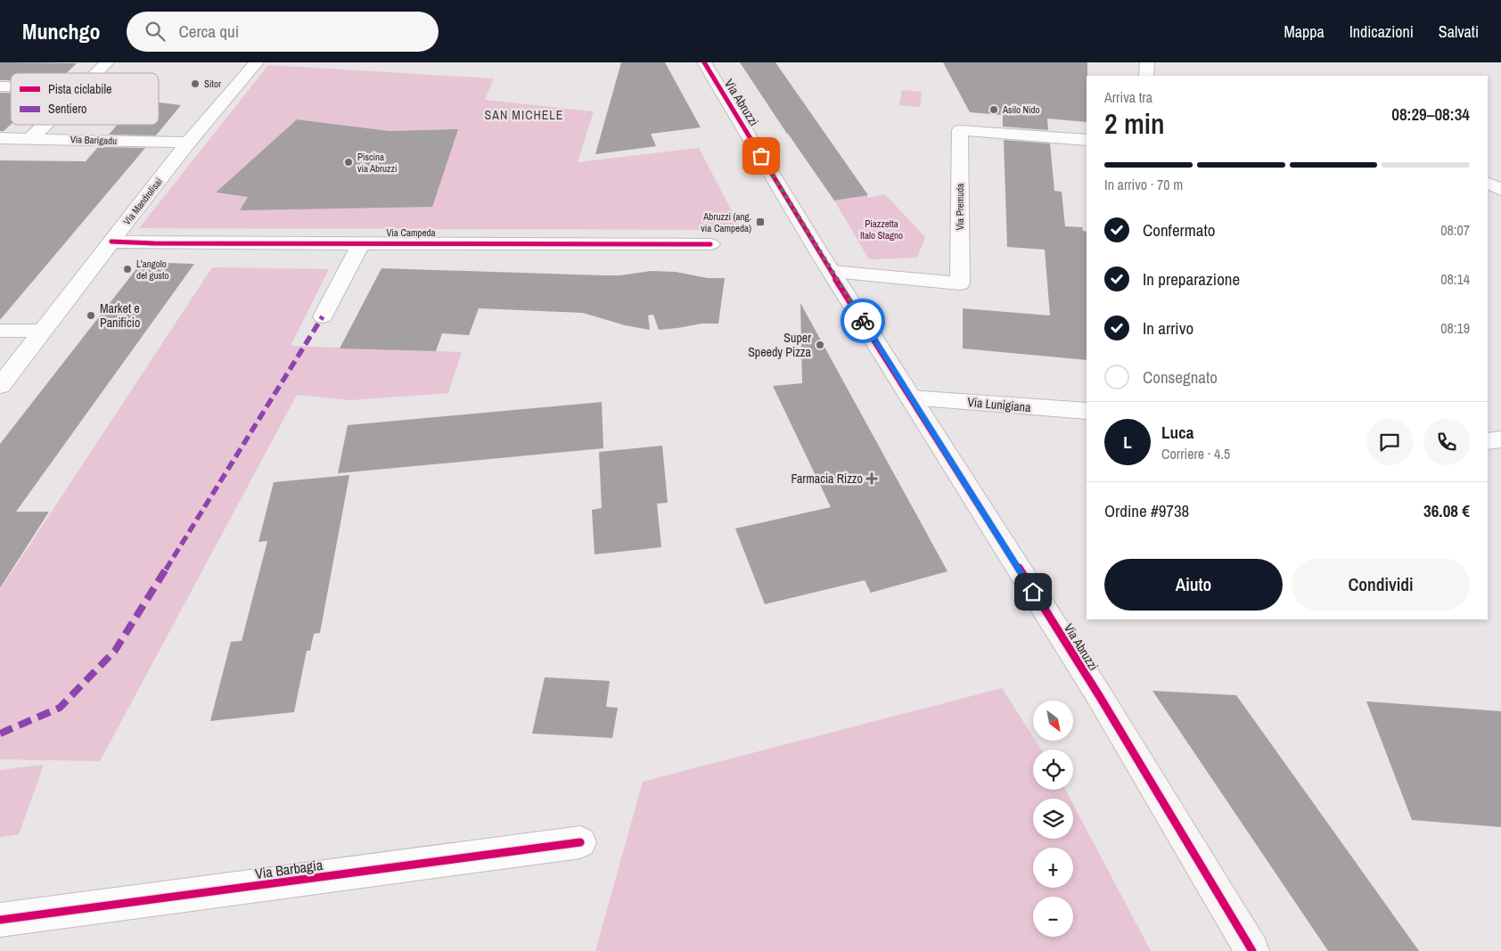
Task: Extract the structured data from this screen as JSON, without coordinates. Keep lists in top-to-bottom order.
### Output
{
  "streets": {
    "street": [
      "Via Abruzzi",
      "Via Barigadu",
      "Via Mandrolisai",
      "Via Premuda",
      "Via Campeda",
      "Via Lunigiana",
      "Via Barbagia"
    ]
  },
  "crossings": [
    ["Via Abruzzi", "Via Premuda"],
    ["Via Abruzzi", "Via Lunigiana"],
    ["Via Barigadu", "Via Mandrolisai"],
    ["Via Mandrolisai", "Via Campeda"]
  ],
  "districts": ["SAN MICHELE"],
  "parks": ["Piazzetta Italo Stagno"],
  "places": {
    "other": [
      "Sitor",
      "Asilo Nido",
      "Piscina via Abruzzi",
      "L'angolo del gusto",
      "Market e Panificio",
      "Super Speedy Pizza"
    ],
    "transit": ["Abruzzi (ang. via Campeda)"],
    "health": ["Farmacia Rizzo"]
  },
  "legend": ["Pista ciclabile", "Sentiero"],
  "north": "bottom right",
  "page": {
    "header": "Munchgo",
    "search": "Cerca qui",
    "nav": ["Mappa", "Indicazioni", "Salvati"],
    "heading": ["2 min", "Arriva tra", "08:29–08:34"],
    "panel": [
      "Luca",
      "Corriere · 4.5",
      "Ordine #9738",
      "36.08 €"
    ],
    "bar": "In arrivo · 70 m",
    "list": [
      ["Confermato", "08:07"],
      ["In preparazione", "08:14"],
      ["In arrivo", "08:19"],
      "Consegnato"
    ],
    "round": "L",
    "buttons": ["Aiuto", "Condividi"],
    "map_buttons": ["+", "−"]
  }
}
